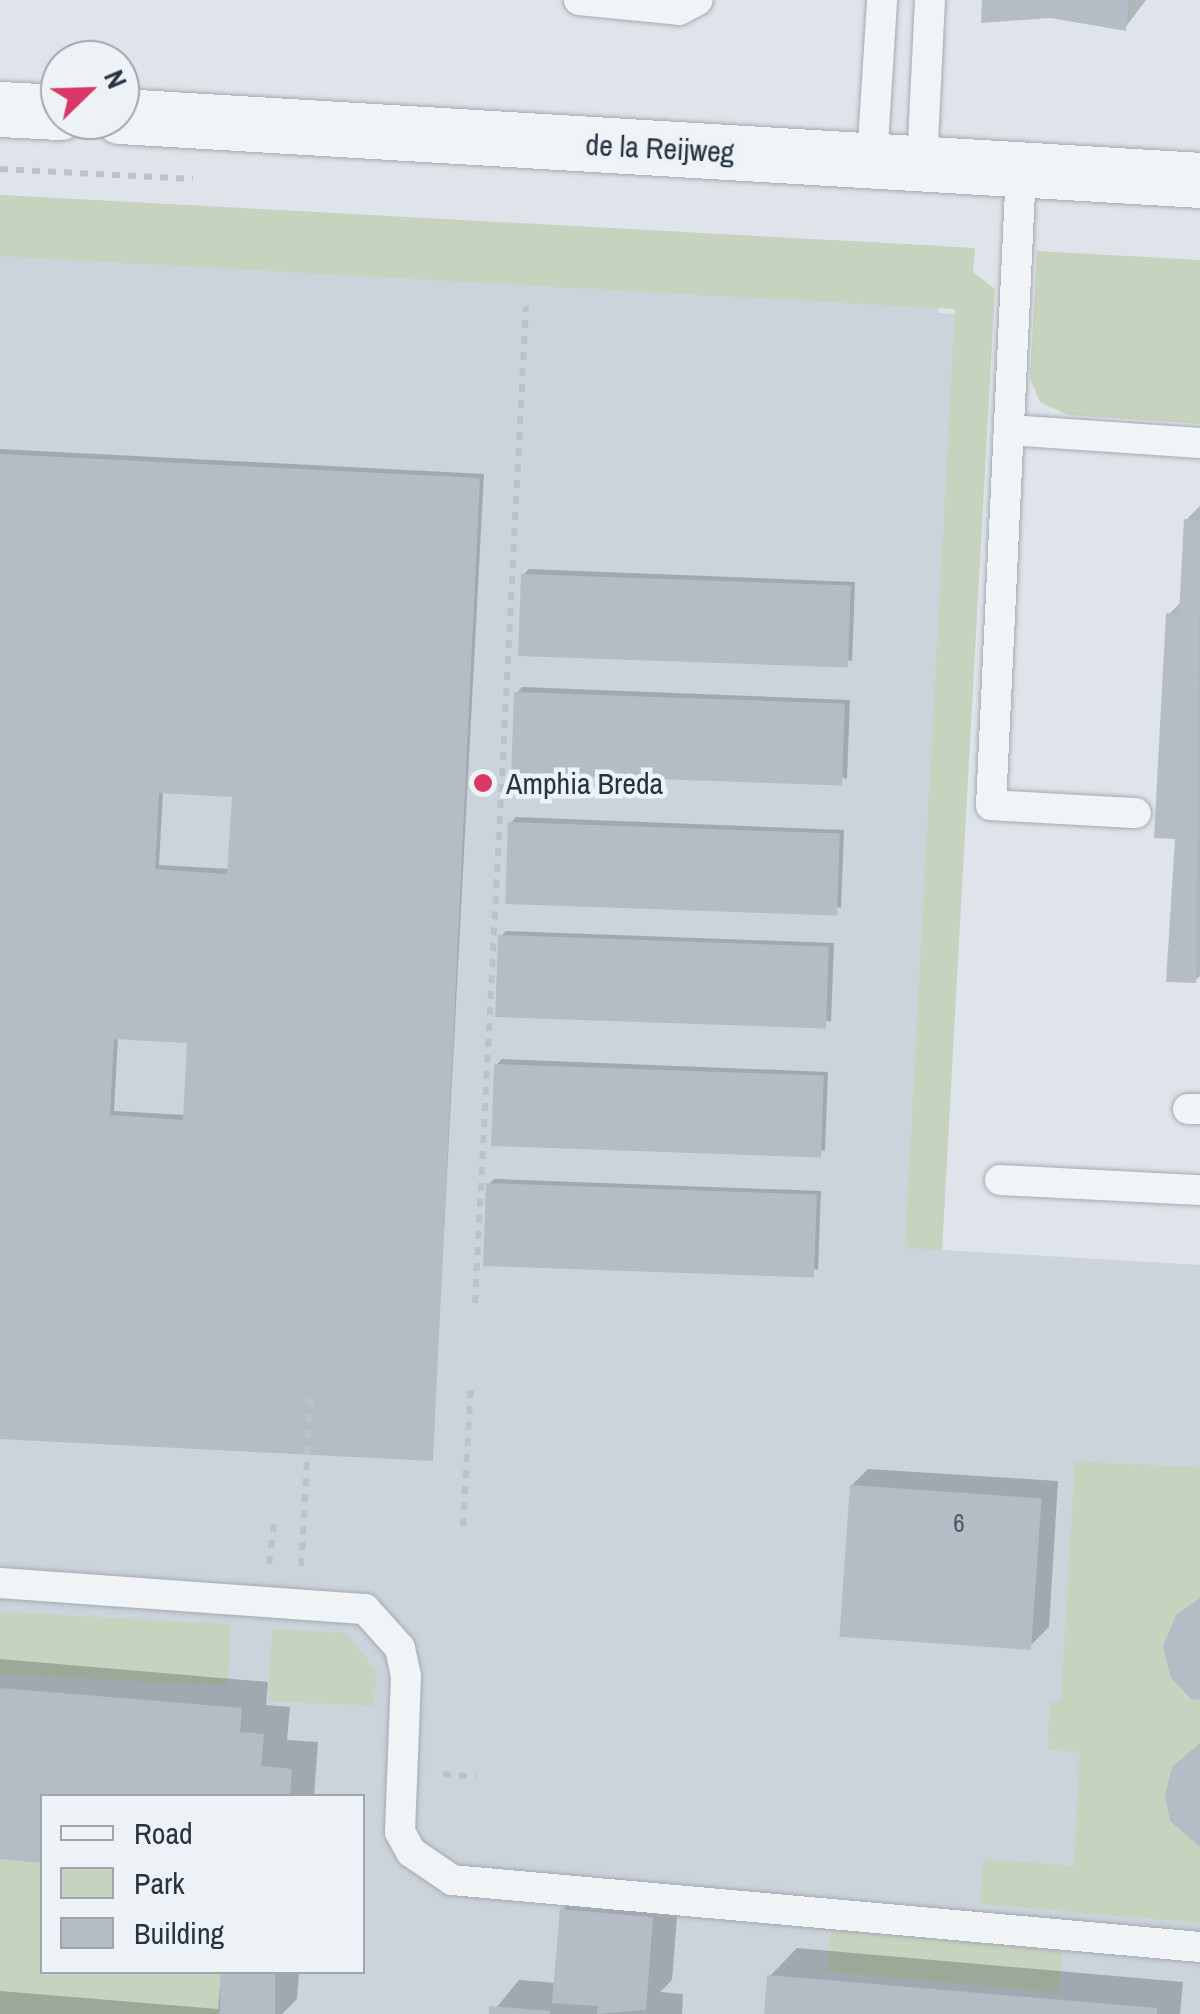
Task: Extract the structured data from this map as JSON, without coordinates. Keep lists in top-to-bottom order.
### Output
{
  "streets": {
    "street": ["de la Reijweg"]
  },
  "places": ["Amphia Breda"],
  "house_numbers": ["6"],
  "legend": ["Road", "Park", "Building"],
  "north": "top right"
}
